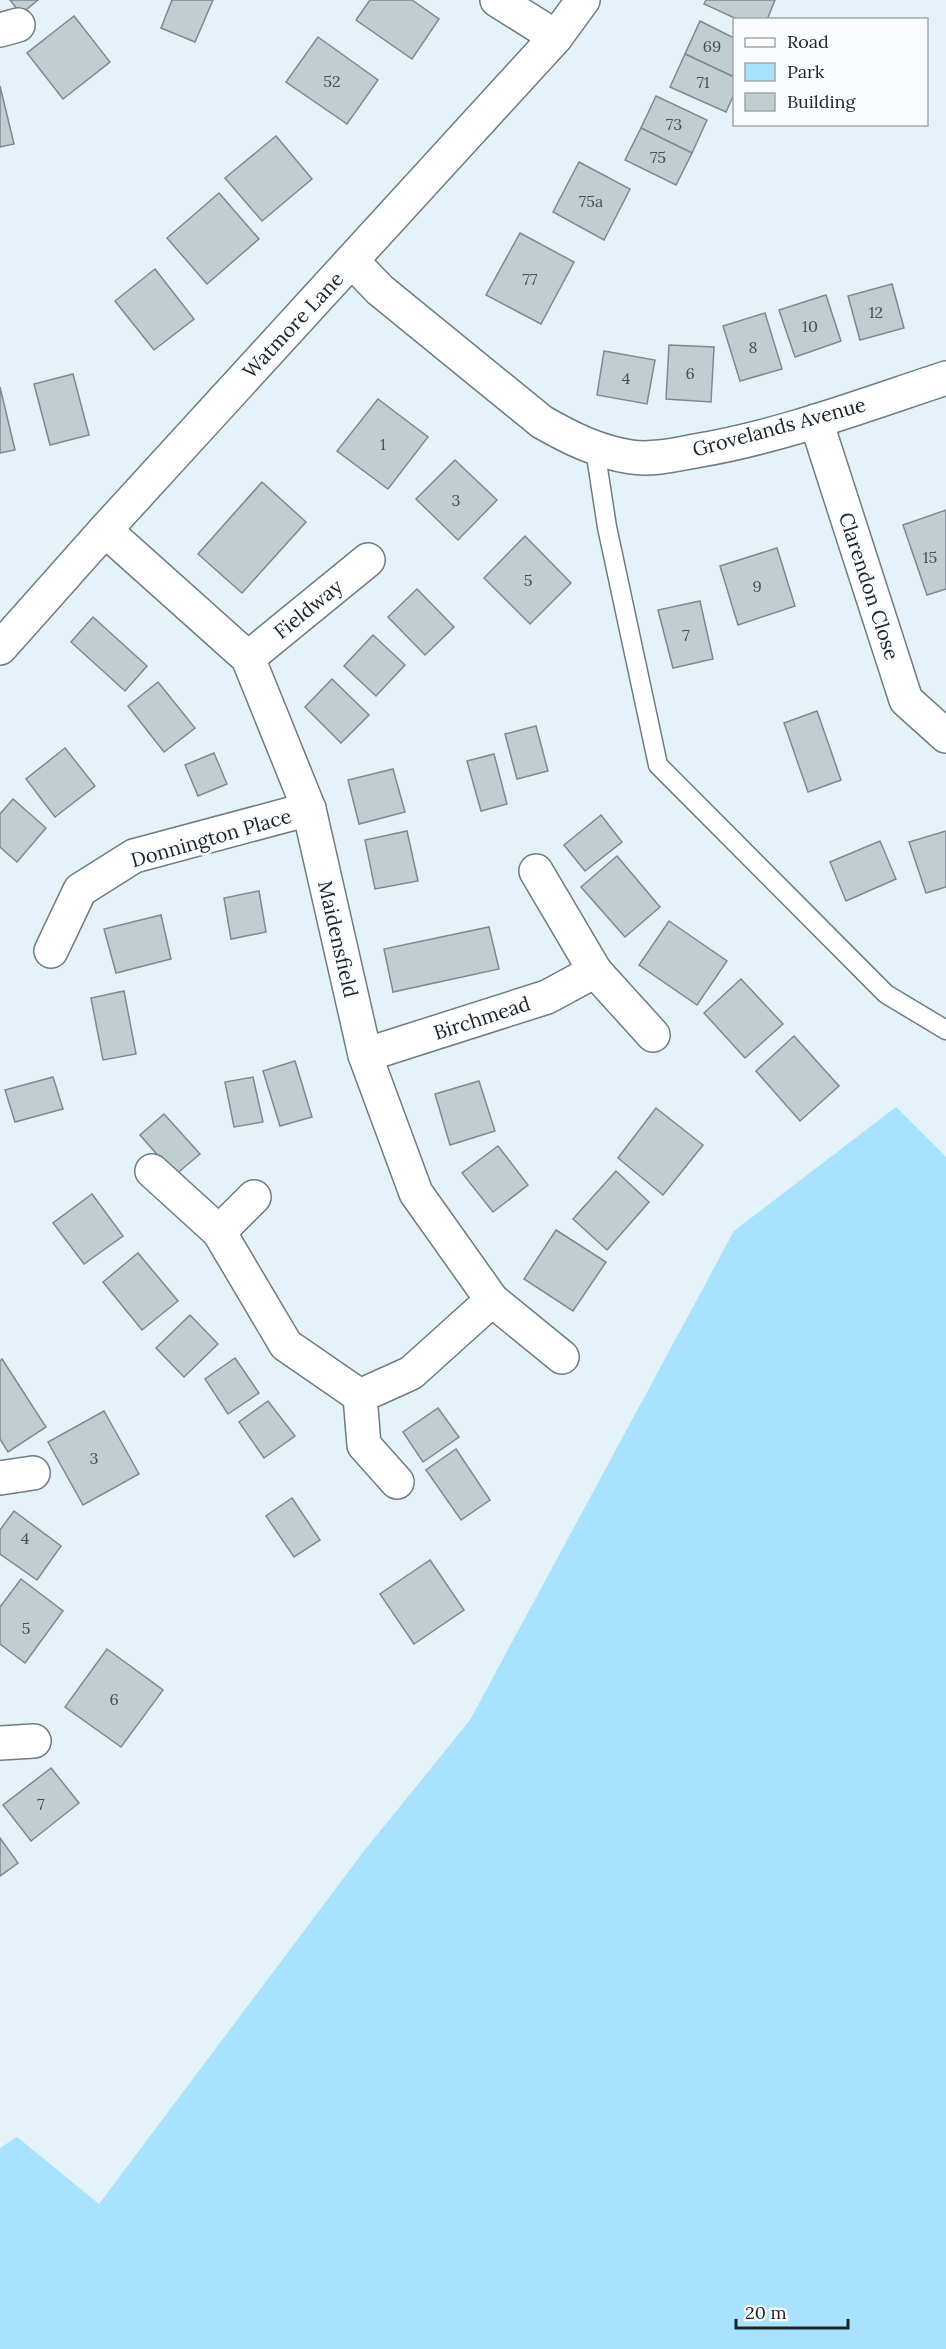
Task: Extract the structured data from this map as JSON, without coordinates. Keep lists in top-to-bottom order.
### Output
{
  "streets": {
    "street": [
      "Watmore Lane",
      "Grovelands Avenue",
      "Clarendon Close",
      "Fieldway",
      "Donnington Place",
      "Maidensfield",
      "Birchmead"
    ]
  },
  "crossings": [
    ["Watmore Lane", "Grovelands Avenue"],
    ["Watmore Lane", "Maidensfield"],
    ["Grovelands Avenue", "Clarendon Close"],
    ["Fieldway", "Maidensfield"],
    ["Donnington Place", "Maidensfield"],
    ["Maidensfield", "Birchmead"]
  ],
  "house_numbers": [
    "69",
    "52",
    "71",
    "73",
    "75",
    "75a",
    "77",
    "12",
    "10",
    "8",
    "6",
    "4",
    "1",
    "3",
    "15",
    "5",
    "9",
    "7",
    "3",
    "4",
    "5",
    "6",
    "7"
  ],
  "legend": ["Road", "Park", "Building"],
  "scale_bar": "20 m"
}
